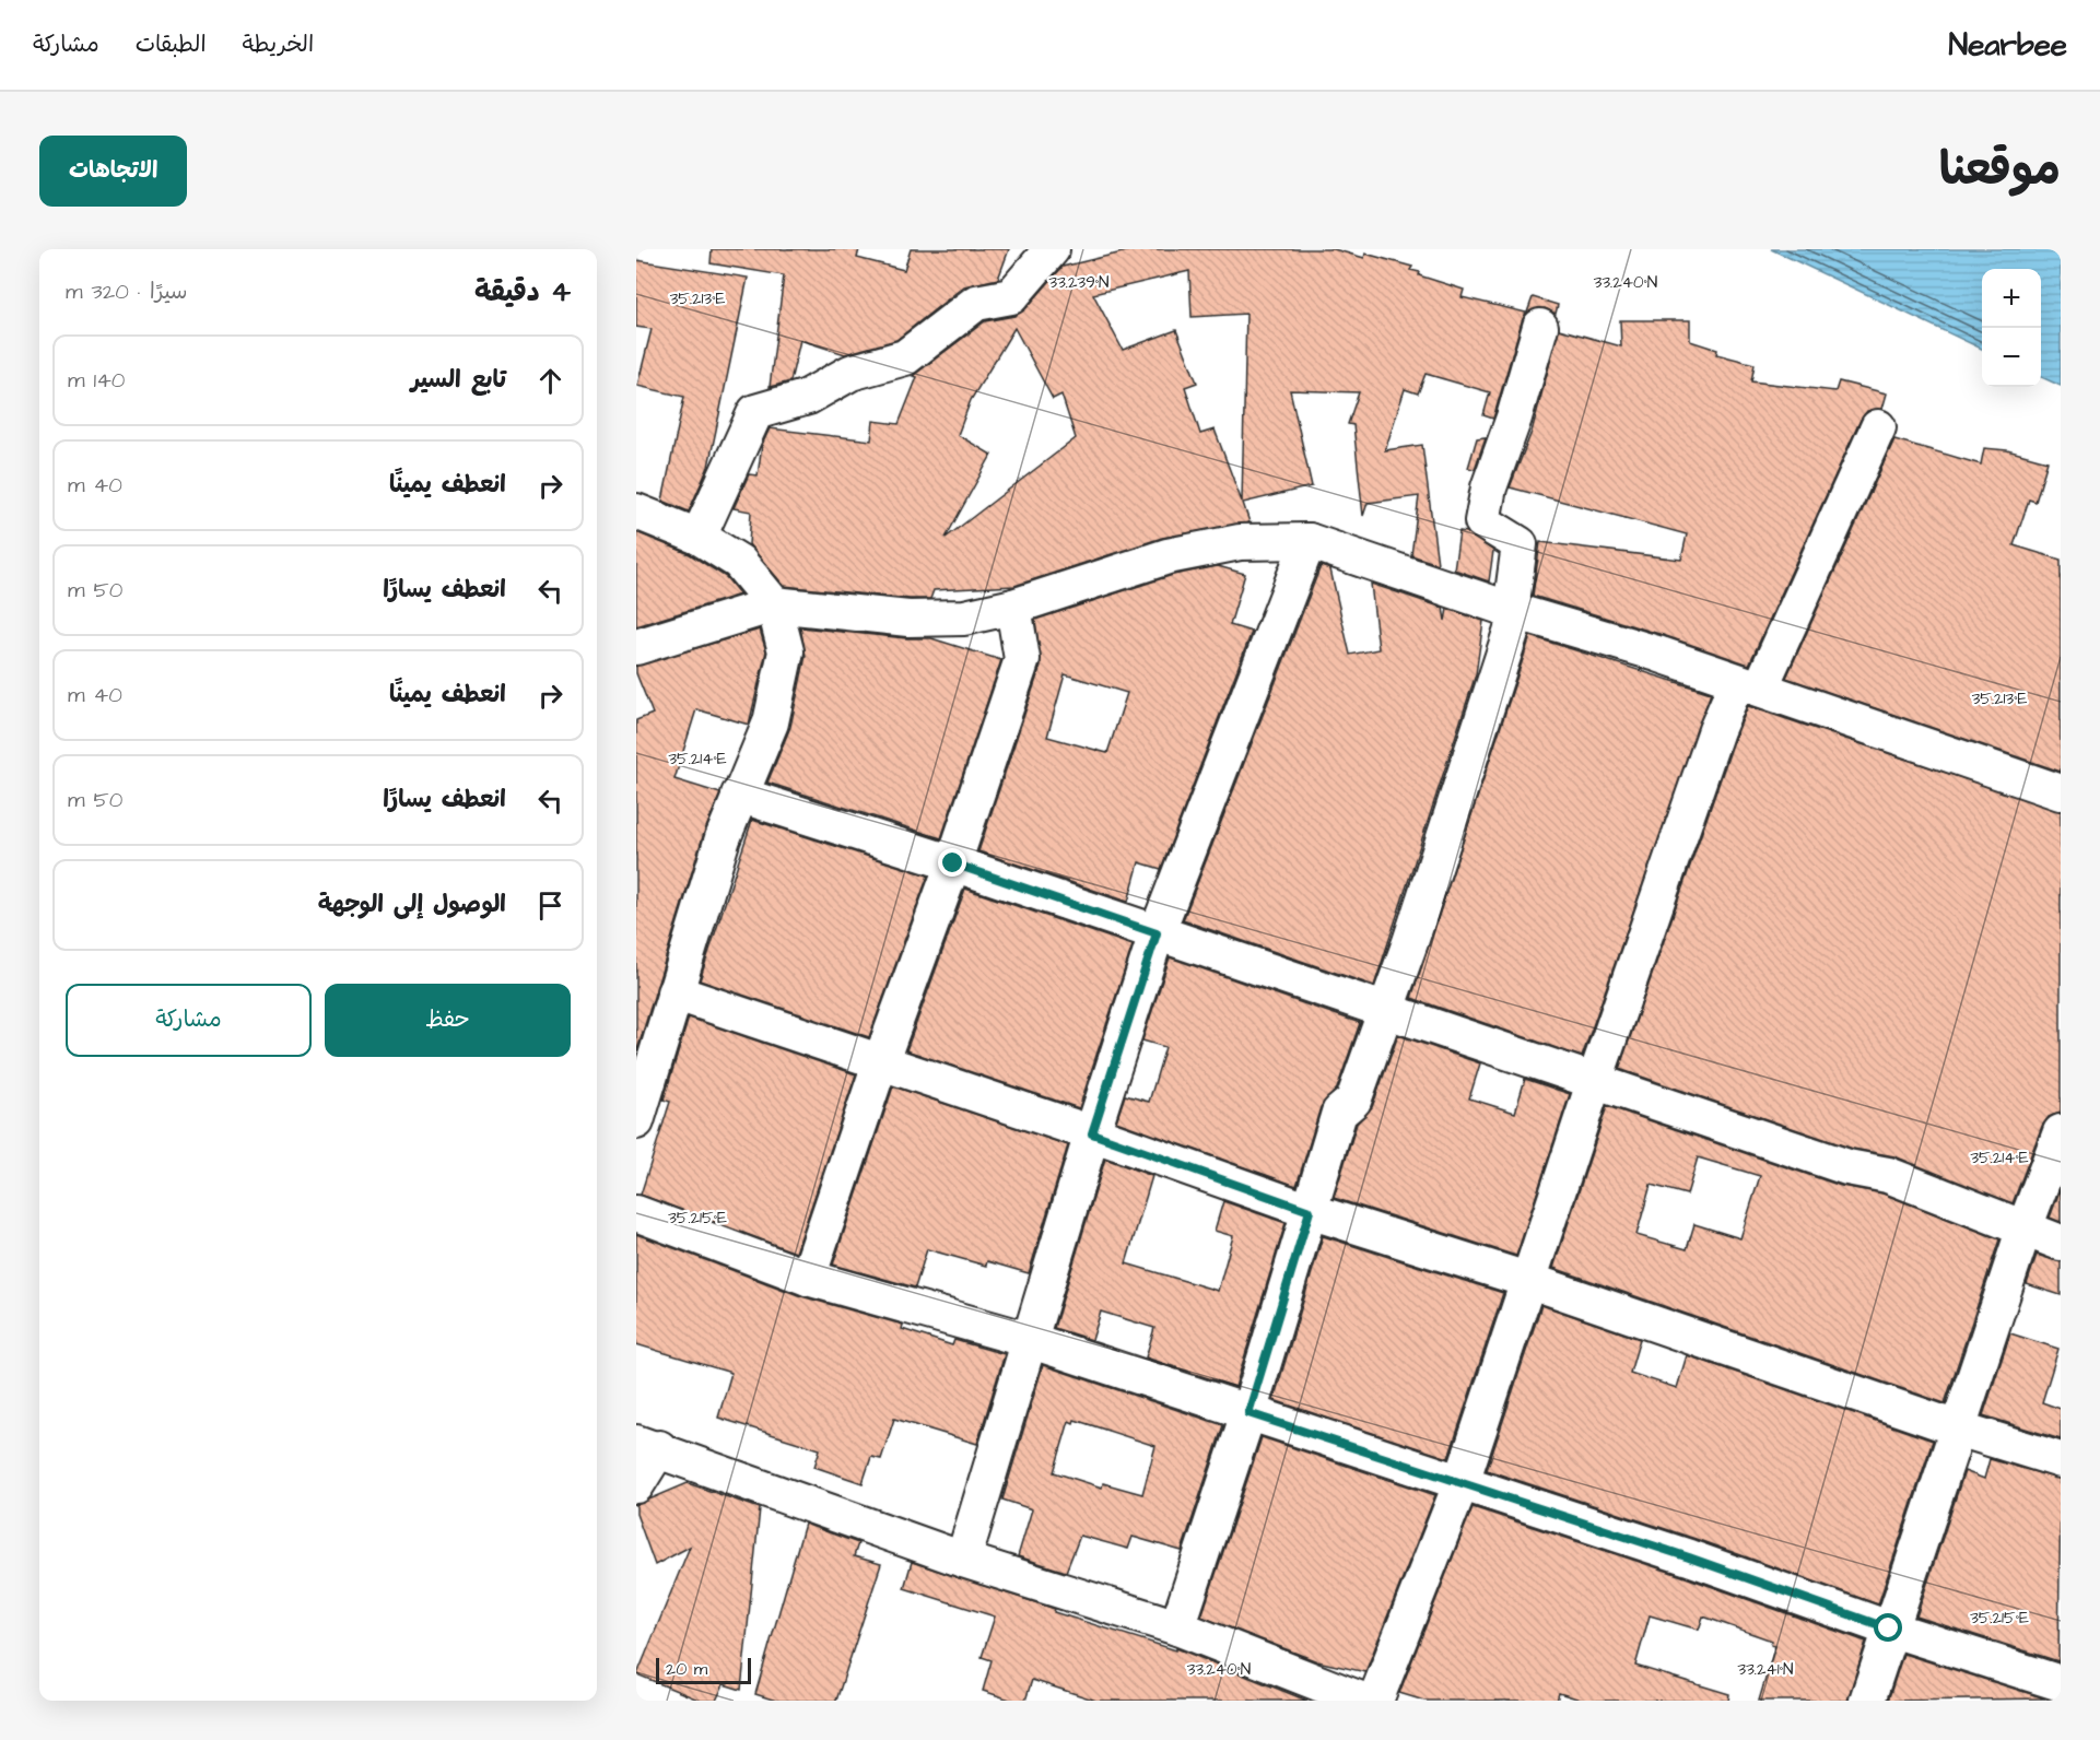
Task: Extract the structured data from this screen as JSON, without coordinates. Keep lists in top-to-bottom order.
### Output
{
  "scale_bar": "20 m",
  "page": {
    "header": "Nearbee",
    "nav": ["الخريطة", "الطبقات", "مشاركة"],
    "title": "موقعنا",
    "buttons": [
      "الاتجاهات",
      ["حفظ", "مشاركة"]
    ],
    "heading": ["4 دقيقة", "سيرًا · 320 m"],
    "map_buttons": ["+", "−"],
    "list": [
      ["تابع السير", "140 m"],
      ["انعطف يمينًا", "40 m"],
      ["انعطف يسارًا", "50 m"],
      ["انعطف يمينًا", "40 m"],
      ["انعطف يسارًا", "50 m"],
      "الوصول إلى الوجهة"
    ],
    "scale": "20 m"
  },
  "coordinates": [
    "33.239°N",
    "33.240°N",
    "35.213°E",
    "35.214°E",
    "35.215°E",
    "33.241°N"
  ]
}
